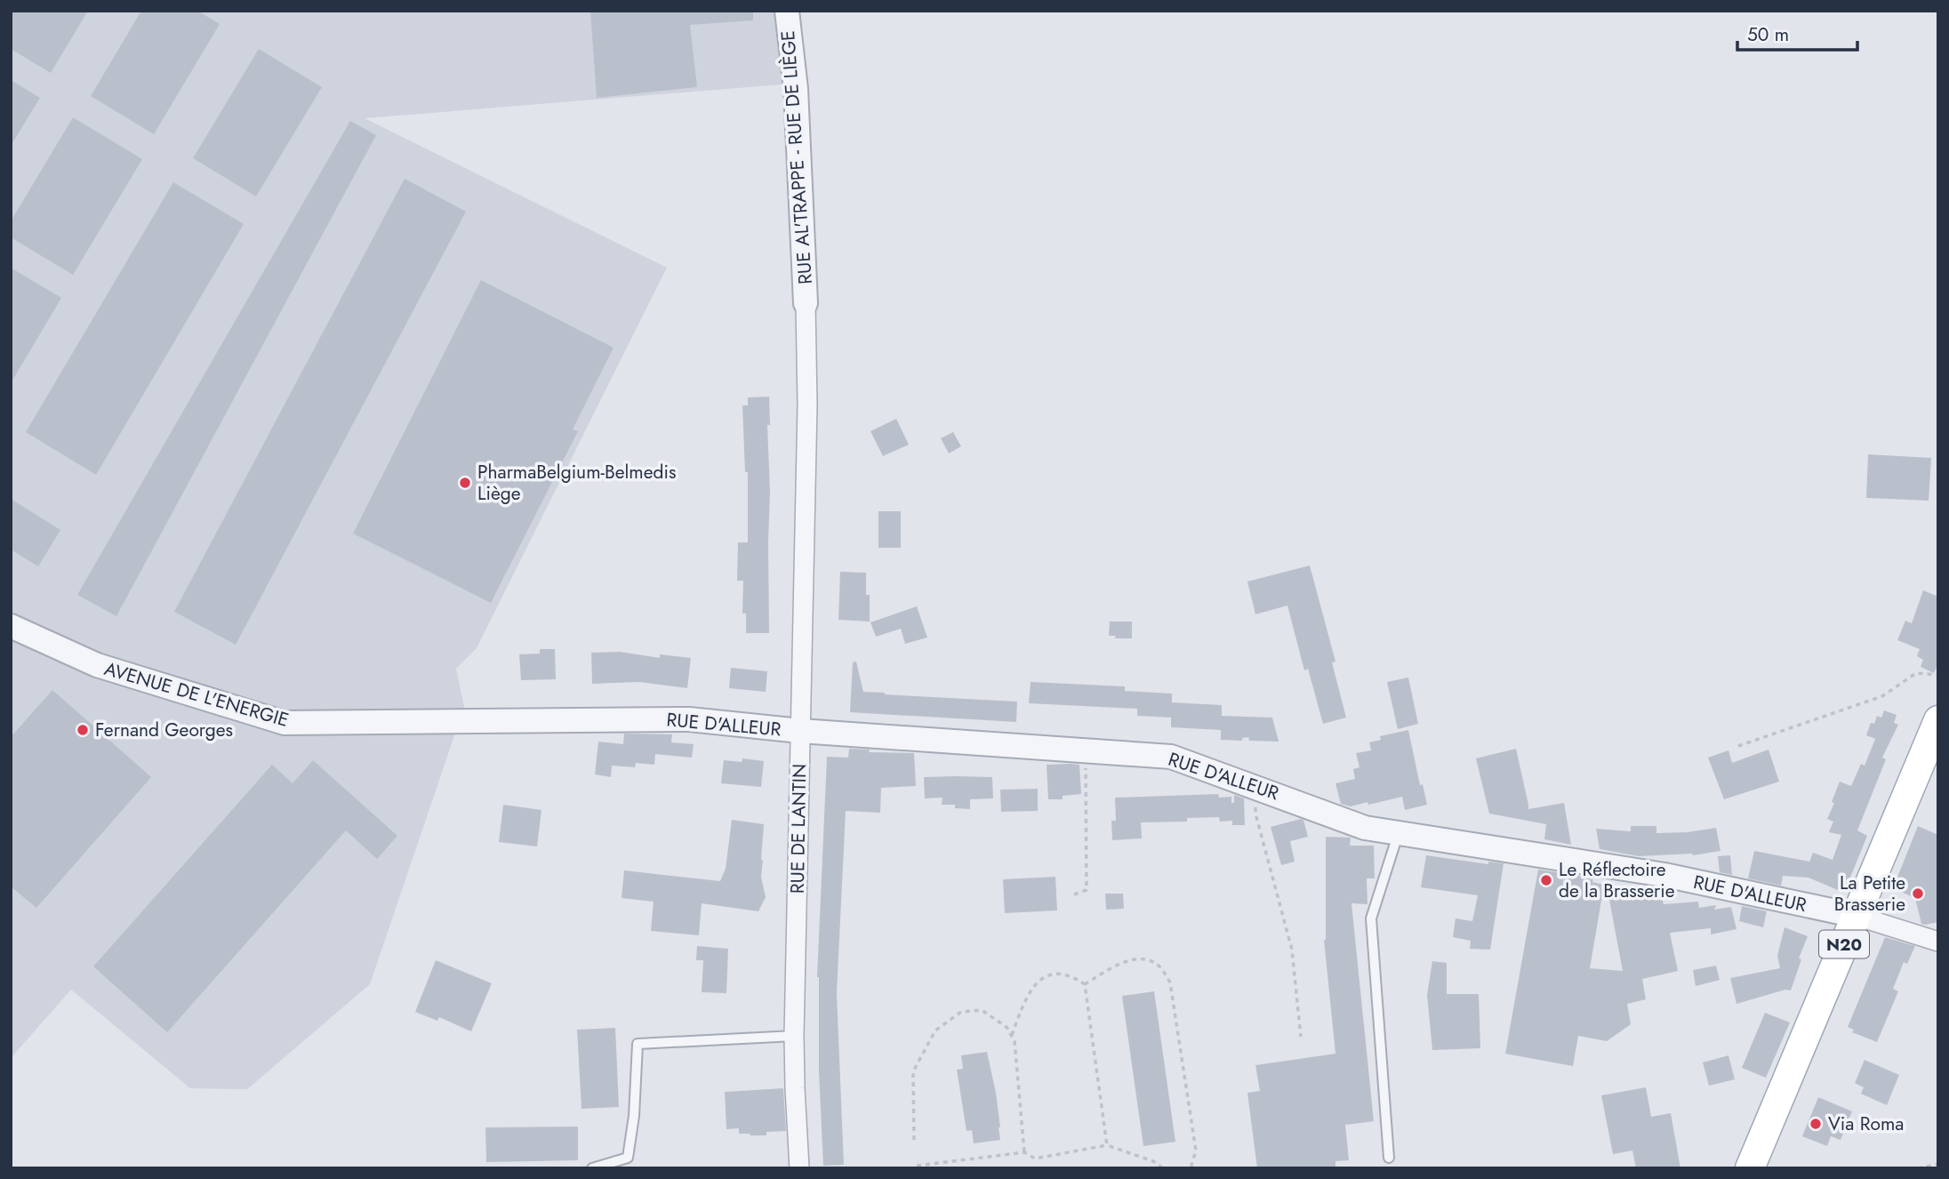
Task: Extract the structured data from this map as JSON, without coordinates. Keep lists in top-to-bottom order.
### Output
{
  "streets": {
    "main road": ["N20"],
    "street": [
      "RUE AL'TRAPPE - RUE DE LIÈGE",
      "AVENUE DE L'ENERGIE",
      "RUE D'ALLEUR",
      "RUE DE LANTIN"
    ]
  },
  "crossings": [
    ["RUE AL'TRAPPE - RUE DE LIÈGE", "RUE DE LANTIN"],
    ["AVENUE DE L'ENERGIE", "RUE D'ALLEUR"],
    ["RUE D'ALLEUR", "RUE DE LANTIN"],
    ["RUE D'ALLEUR", "N20"]
  ],
  "places": [
    "PharmaBelgium-Belmedis Liège",
    "Fernand Georges",
    "Le Réflectoire de la Brasserie",
    "La Petite Brasserie",
    "Via Roma"
  ],
  "scale_bar": "50 m"
}
